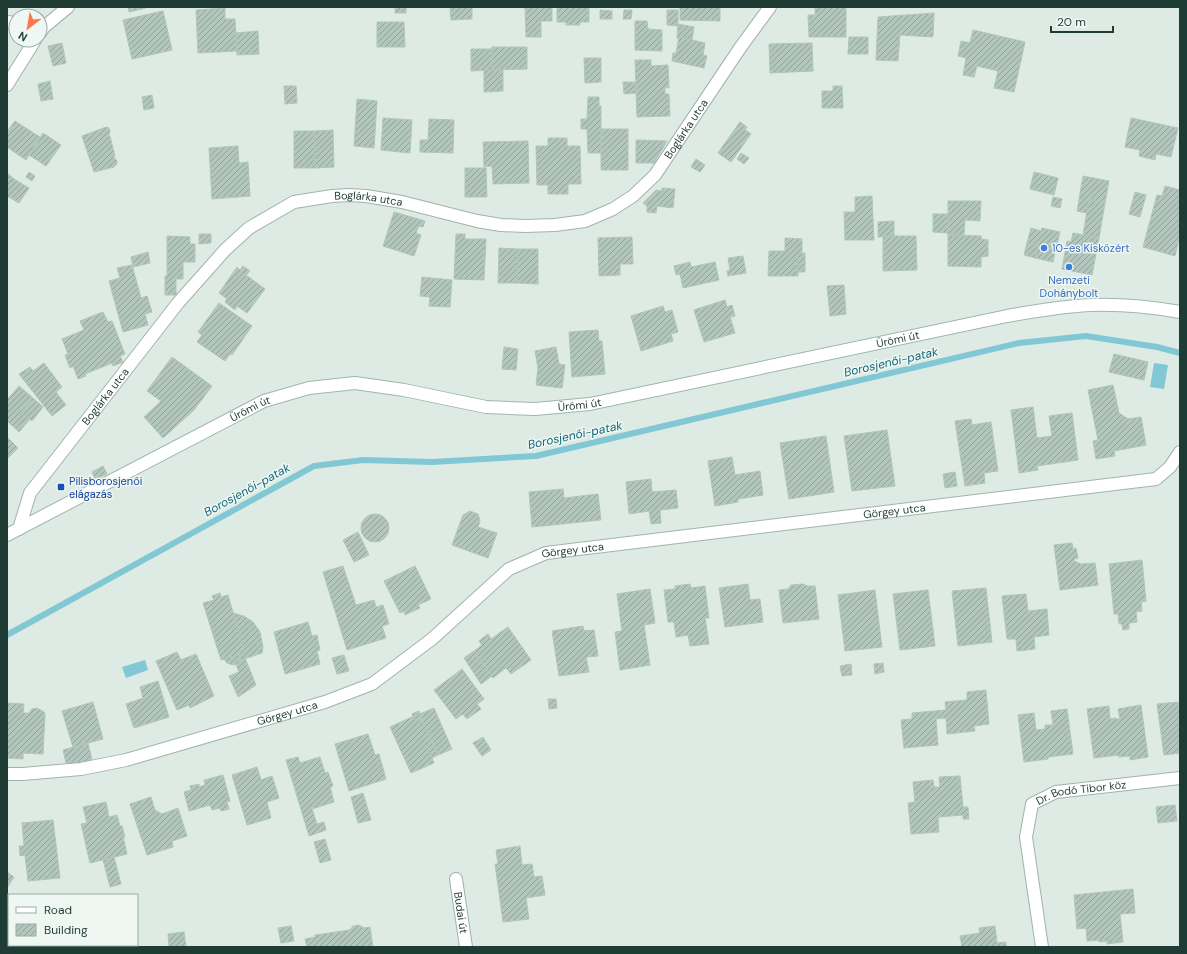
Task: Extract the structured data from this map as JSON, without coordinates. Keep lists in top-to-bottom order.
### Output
{
  "streets": {
    "street": [
      "Boglárka utca",
      "Ürömi út",
      "Görgey utca",
      "Dr. Bodó Tibor köz",
      "Budai út"
    ]
  },
  "crossings": [
    ["Boglárka utca", "Ürömi út"]
  ],
  "water": ["Borosjenői-patak"],
  "places": {
    "other": ["10-es Kisközért", "Nemzeti Dohánybolt"],
    "transit": ["Pilisborosjenői elágazás"]
  },
  "legend": ["Road", "Building"],
  "scale_bar": "20 m",
  "north": "bottom left"
}
